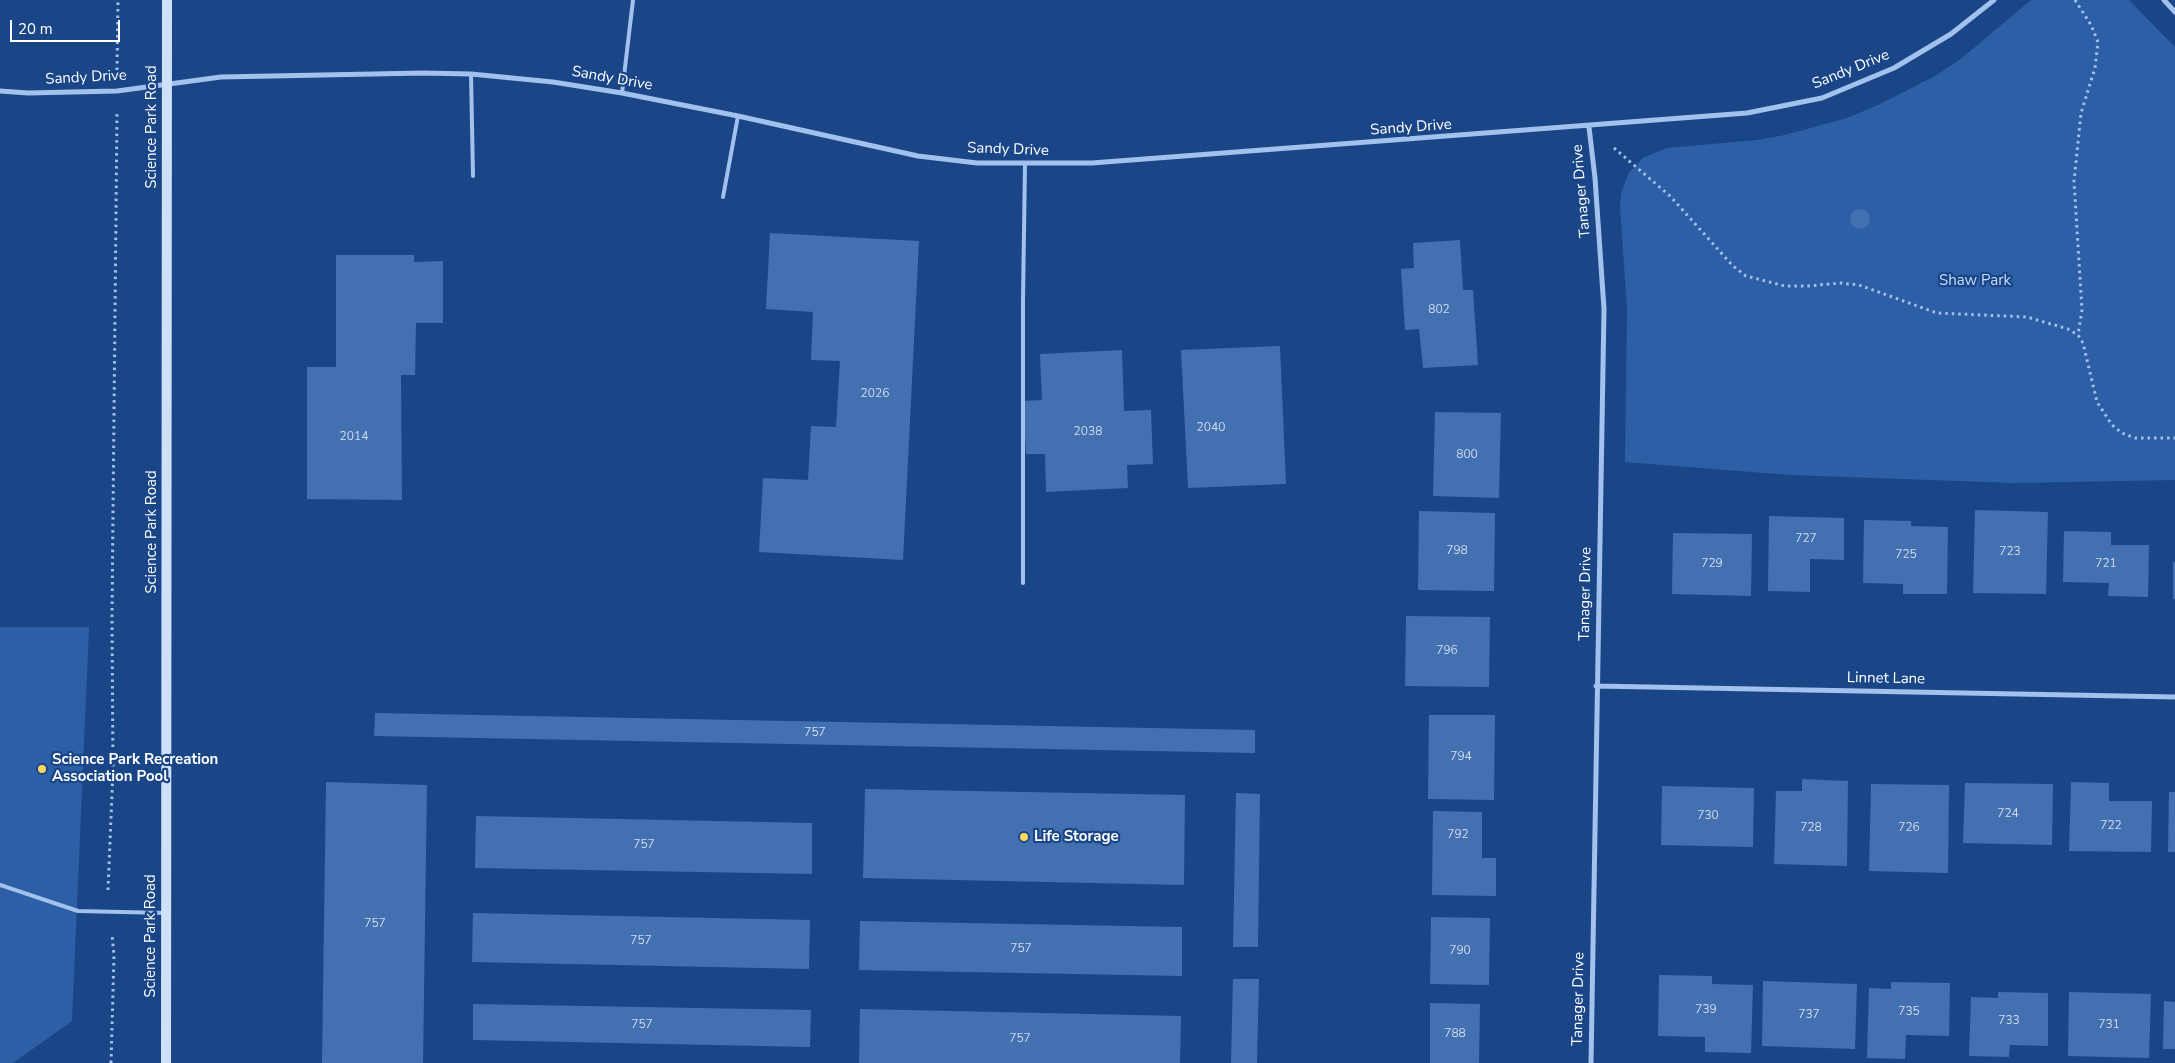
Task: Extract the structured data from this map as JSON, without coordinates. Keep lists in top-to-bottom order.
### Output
{
  "streets": {
    "main road": ["Science Park Road"],
    "street": ["Sandy Drive", "Tanager Drive", "Linnet Lane"]
  },
  "crossings": [
    ["Sandy Drive", "Science Park Road"],
    ["Sandy Drive", "Tanager Drive"],
    ["Tanager Drive", "Linnet Lane"]
  ],
  "parks": ["Shaw Park"],
  "places": ["Science Park Recreation Association Pool", "Life Storage"],
  "house_numbers": [
    "802",
    "2026",
    "2040",
    "2038",
    "2014",
    "800",
    "727",
    "798",
    "723",
    "725",
    "729",
    "721",
    "796",
    "757",
    "794",
    "724",
    "730",
    "722",
    "728",
    "726",
    "792",
    "757",
    "757",
    "757",
    "757",
    "790",
    "739",
    "735",
    "737",
    "733",
    "757",
    "731",
    "788",
    "757"
  ],
  "scale_bar": "20 m"
}
